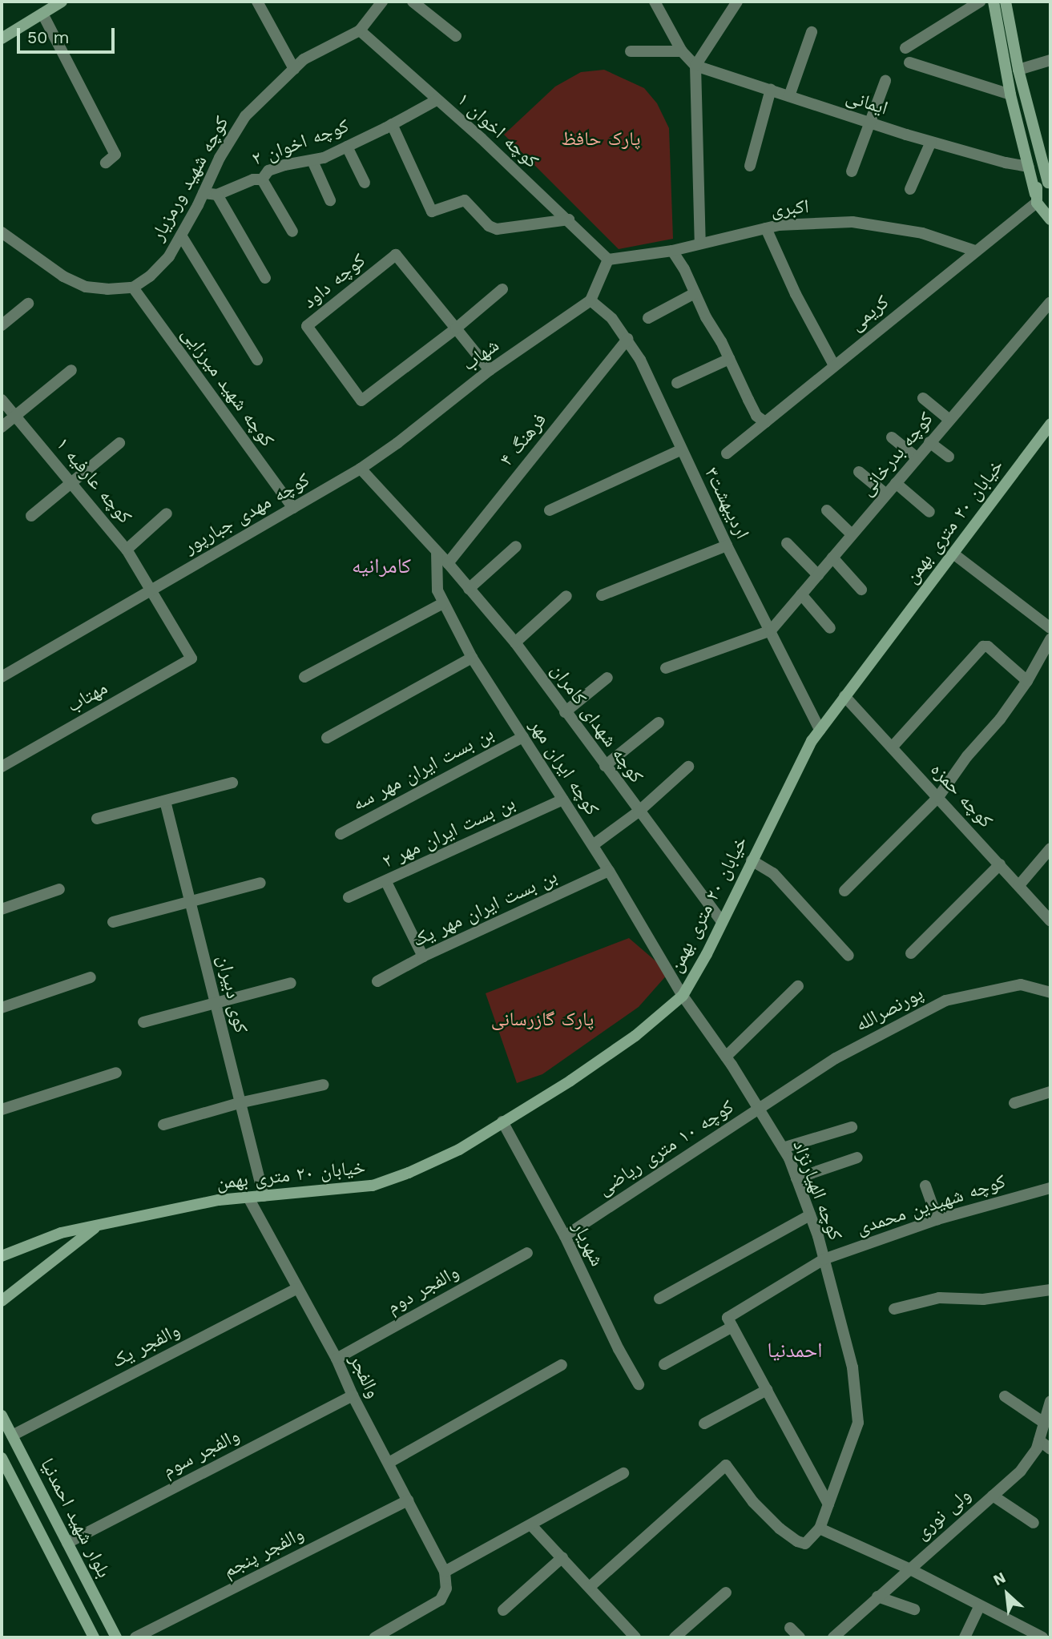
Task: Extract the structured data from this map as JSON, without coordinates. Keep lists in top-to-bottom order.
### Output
{
  "streets": {
    "street": [
      "ایمانی",
      "کوچه اخوان ۱",
      "کوچه اخوان ۲",
      "کوچه شهید ورمزیار",
      "اکبری",
      "کوچه داود",
      "کریمی",
      "شهاب",
      "کوچه شهید میرزایی",
      "فرهنگ ۴",
      "کوچه بدرخانی",
      "کوچه عارفیه ۱",
      "اردیبهشت۳",
      "کوچه مهدی جبارپور",
      "خیابان ۲۰ متری بهمن",
      "مهتاب",
      "کوچه شهدای کامران",
      "کوچه ایران مهر",
      "بن بست ایران مهر سه",
      "کوچه حمزه",
      "۲ بن بست ایران مهر",
      "بن بست ایران مهر یک",
      "کوی دبیران",
      "پورنصرالله",
      "کوچه ۱۰ متری ریاضی",
      "کوچه الهیارنژاد",
      "کوچه شهیدین محمدی",
      "شهریار",
      "والفجر دوم",
      "والفجر یک",
      "والفجر",
      "والفجر سوم",
      "ولی نوری",
      "بلوار شهید احمدنیا",
      "والفجر پنجم"
    ]
  },
  "crossings": [
    ["کوچه اخوان ۱", "کوچه اخوان ۲"],
    ["کوچه اخوان ۱", "کوچه شهید ورمزیار"],
    ["کوچه اخوان ۱", "اکبری"],
    ["کوچه اخوان ۲", "کوچه شهید ورمزیار"],
    ["کوچه شهید ورمزیار", "کوچه شهید میرزایی"],
    ["اکبری", "کریمی"],
    ["کوچه داود", "شهاب"],
    ["شهاب", "اردیبهشت۳"],
    ["شهاب", "کوچه مهدی جبارپور"],
    ["شهاب", "کوچه شهدای کامران"],
    ["کوچه شهید میرزایی", "کوچه مهدی جبارپور"],
    ["فرهنگ ۴", "اردیبهشت۳"],
    ["فرهنگ ۴", "کوچه شهدای کامران"],
    ["کوچه بدرخانی", "اردیبهشت۳"],
    ["کوچه عارفیه ۱", "کوچه مهدی جبارپور"],
    ["کوچه عارفیه ۱", "مهتاب"],
    ["اردیبهشت۳", "خیابان ۲۰ متری بهمن"],
    ["کوچه مهدی جبارپور", "کوچه شهدای کامران"],
    ["خیابان ۲۰ متری بهمن", "کوچه شهدای کامران"],
    ["خیابان ۲۰ متری بهمن", "کوچه ایران مهر"],
    ["خیابان ۲۰ متری بهمن", "کوچه حمزه"],
    ["خیابان ۲۰ متری بهمن", "کوی دبیران"],
    ["خیابان ۲۰ متری بهمن", "کوچه الهیارنژاد"],
    ["خیابان ۲۰ متری بهمن", "شهریار"],
    ["خیابان ۲۰ متری بهمن", "والفجر"],
    ["کوچه شهدای کامران", "کوچه ایران مهر"],
    ["کوچه ایران مهر", "بن بست ایران مهر سه"],
    ["کوچه ایران مهر", "۲ بن بست ایران مهر"],
    ["کوچه ایران مهر", "بن بست ایران مهر یک"],
    ["کوچه ایران مهر", "کوچه الهیارنژاد"],
    ["پورنصرالله", "کوچه ۱۰ متری ریاضی"],
    ["پورنصرالله", "کوچه الهیارنژاد"],
    ["کوچه ۱۰ متری ریاضی", "کوچه الهیارنژاد"],
    ["کوچه ۱۰ متری ریاضی", "شهریار"],
    ["کوچه الهیارنژاد", "کوچه شهیدین محمدی"],
    ["والفجر دوم", "والفجر"],
    ["والفجر یک", "والفجر"],
    ["والفجر یک", "بلوار شهید احمدنیا"],
    ["والفجر", "والفجر سوم"],
    ["والفجر", "والفجر پنجم"],
    ["والفجر سوم", "بلوار شهید احمدنیا"]
  ],
  "districts": ["کامرانیه", "احمدنیا"],
  "parks": ["پارک حافظ", "پارک گازرسانی"],
  "scale_bar": "50 m",
  "north": "top left"
}
